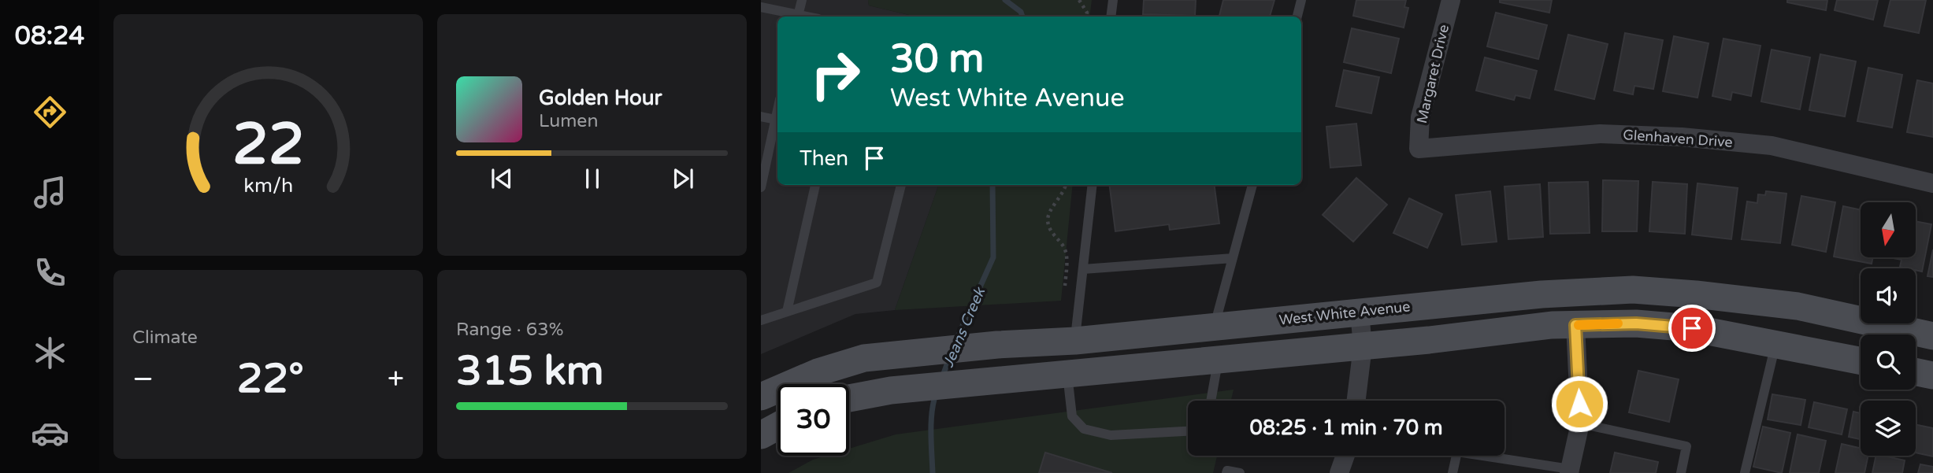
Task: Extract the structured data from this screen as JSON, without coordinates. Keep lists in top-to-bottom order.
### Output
{
  "streets": {
    "main road": ["West White Avenue"],
    "street": ["Margaret Drive", "Glenhaven Drive"]
  },
  "crossings": [
    ["Margaret Drive", "Glenhaven Drive"]
  ],
  "water": ["Jeans Creek"],
  "north": "bottom",
  "page": {
    "tabs": "08:24",
    "turn": ["30 m", "West White Avenue"],
    "song": ["Golden Hour", "Lumen"],
    "then": "Then",
    "tile": [
      "Climate",
      ["Range · 63%", "315 km"]
    ],
    "heat": ["−", "22°", "+"],
    "limit": "30",
    "trip": "08:25 · 1 min · 70 m",
    "gauge": ["22", "km/h"]
  }
}
